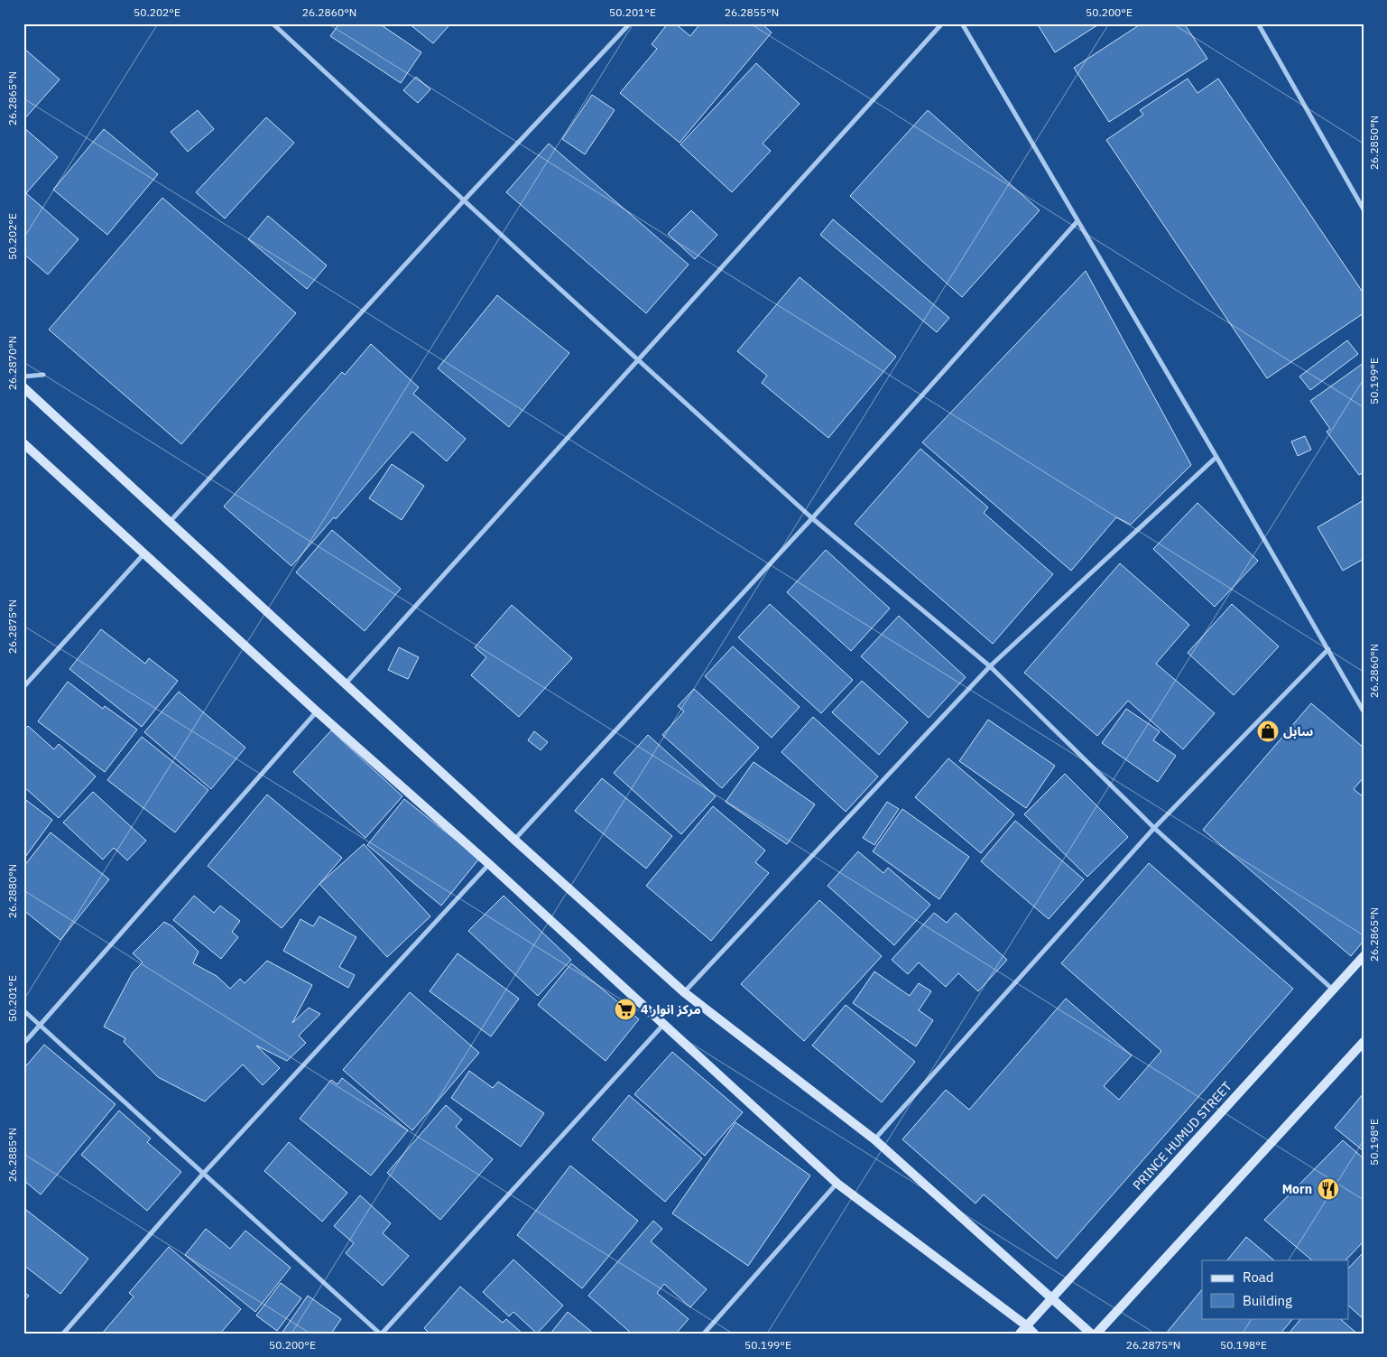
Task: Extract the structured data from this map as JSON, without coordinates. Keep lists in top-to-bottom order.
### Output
{
  "streets": {
    "main road": ["PRINCE HUMUD STREET"]
  },
  "places": {
    "shop": ["سابل"],
    "supermarket": ["مركز انوار 4"],
    "restaurant": ["Morn"]
  },
  "legend": ["Road", "Building"],
  "coordinates": [
    "50.202°E",
    "26.2860°N",
    "50.201°E",
    "26.2855°N",
    "50.200°E",
    "26.2865°N",
    "26.2850°N",
    "26.2870°N",
    "50.199°E",
    "26.2875°N",
    "26.2880°N",
    "50.198°E",
    "26.2885°N"
  ]
}
